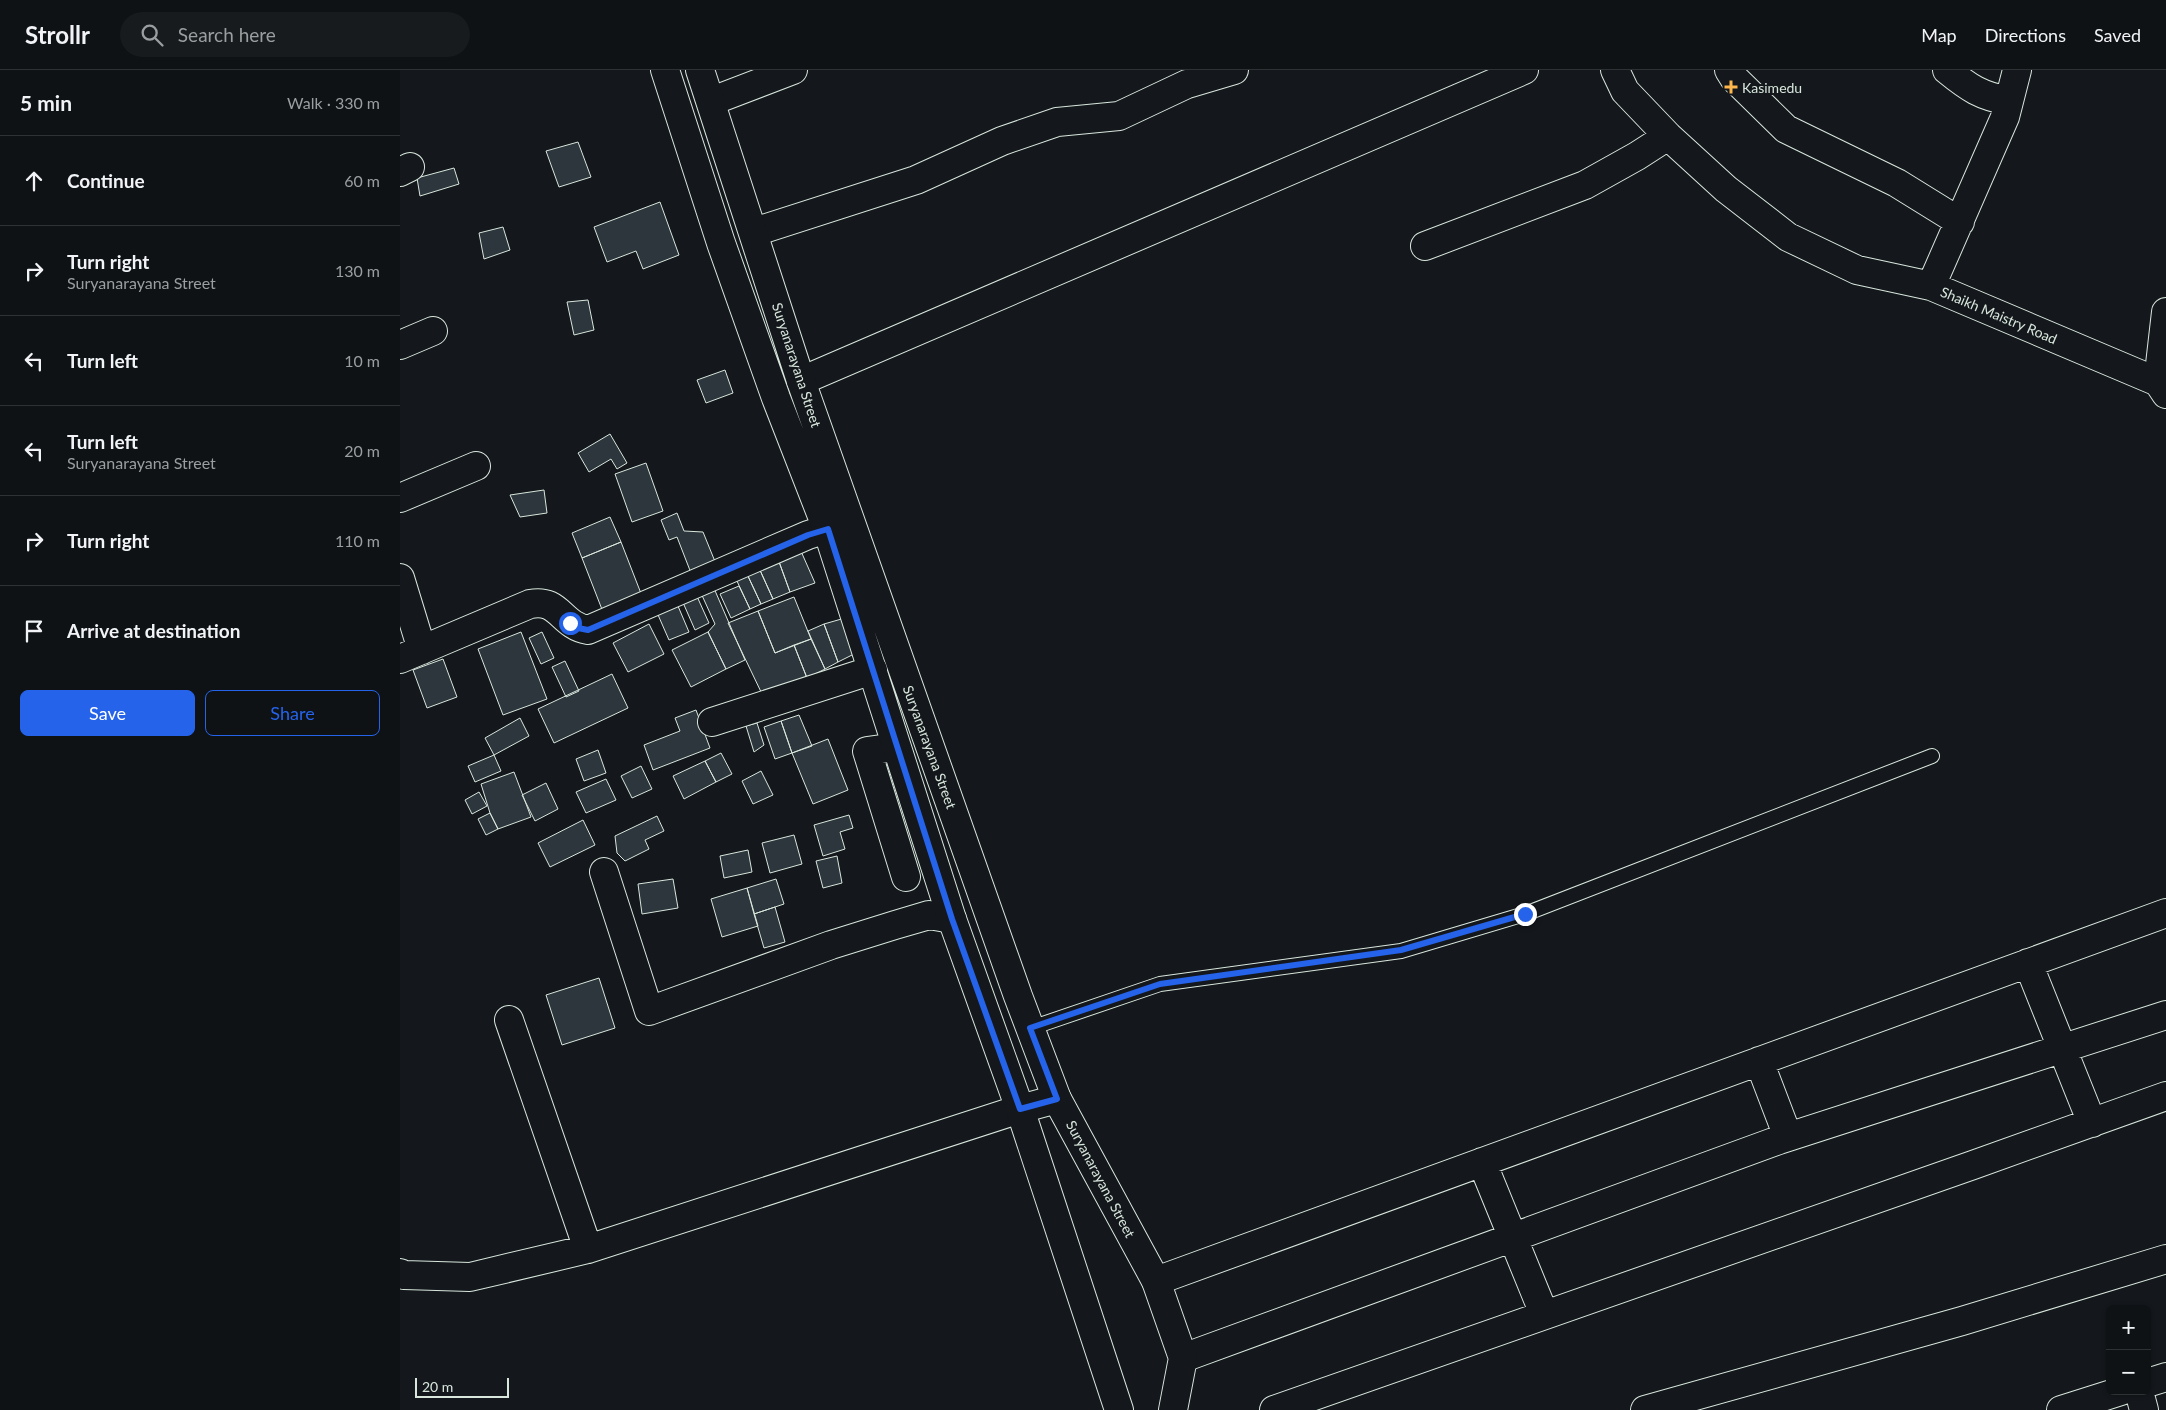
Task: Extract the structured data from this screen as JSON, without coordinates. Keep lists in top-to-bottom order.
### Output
{
  "streets": {
    "street": ["Shaikh Maistry Road", "Suryanarayana Street"]
  },
  "places": {
    "health": ["Kasimedu"]
  },
  "scale_bar": "20 m",
  "page": {
    "header": "Strollr",
    "search": "Search here",
    "nav": ["Map", "Directions", "Saved"],
    "heading": ["5 min", "Walk · 330 m"],
    "list": [
      ["Continue", "60 m"],
      ["Turn right", "Suryanarayana Street", "130 m"],
      ["Turn left", "10 m"],
      ["Turn left", "Suryanarayana Street", "20 m"],
      ["Turn right", "110 m"],
      "Arrive at destination"
    ],
    "buttons": ["Save", "Share"],
    "map_buttons": ["+", "−"],
    "scale": "20 m"
  }
}
